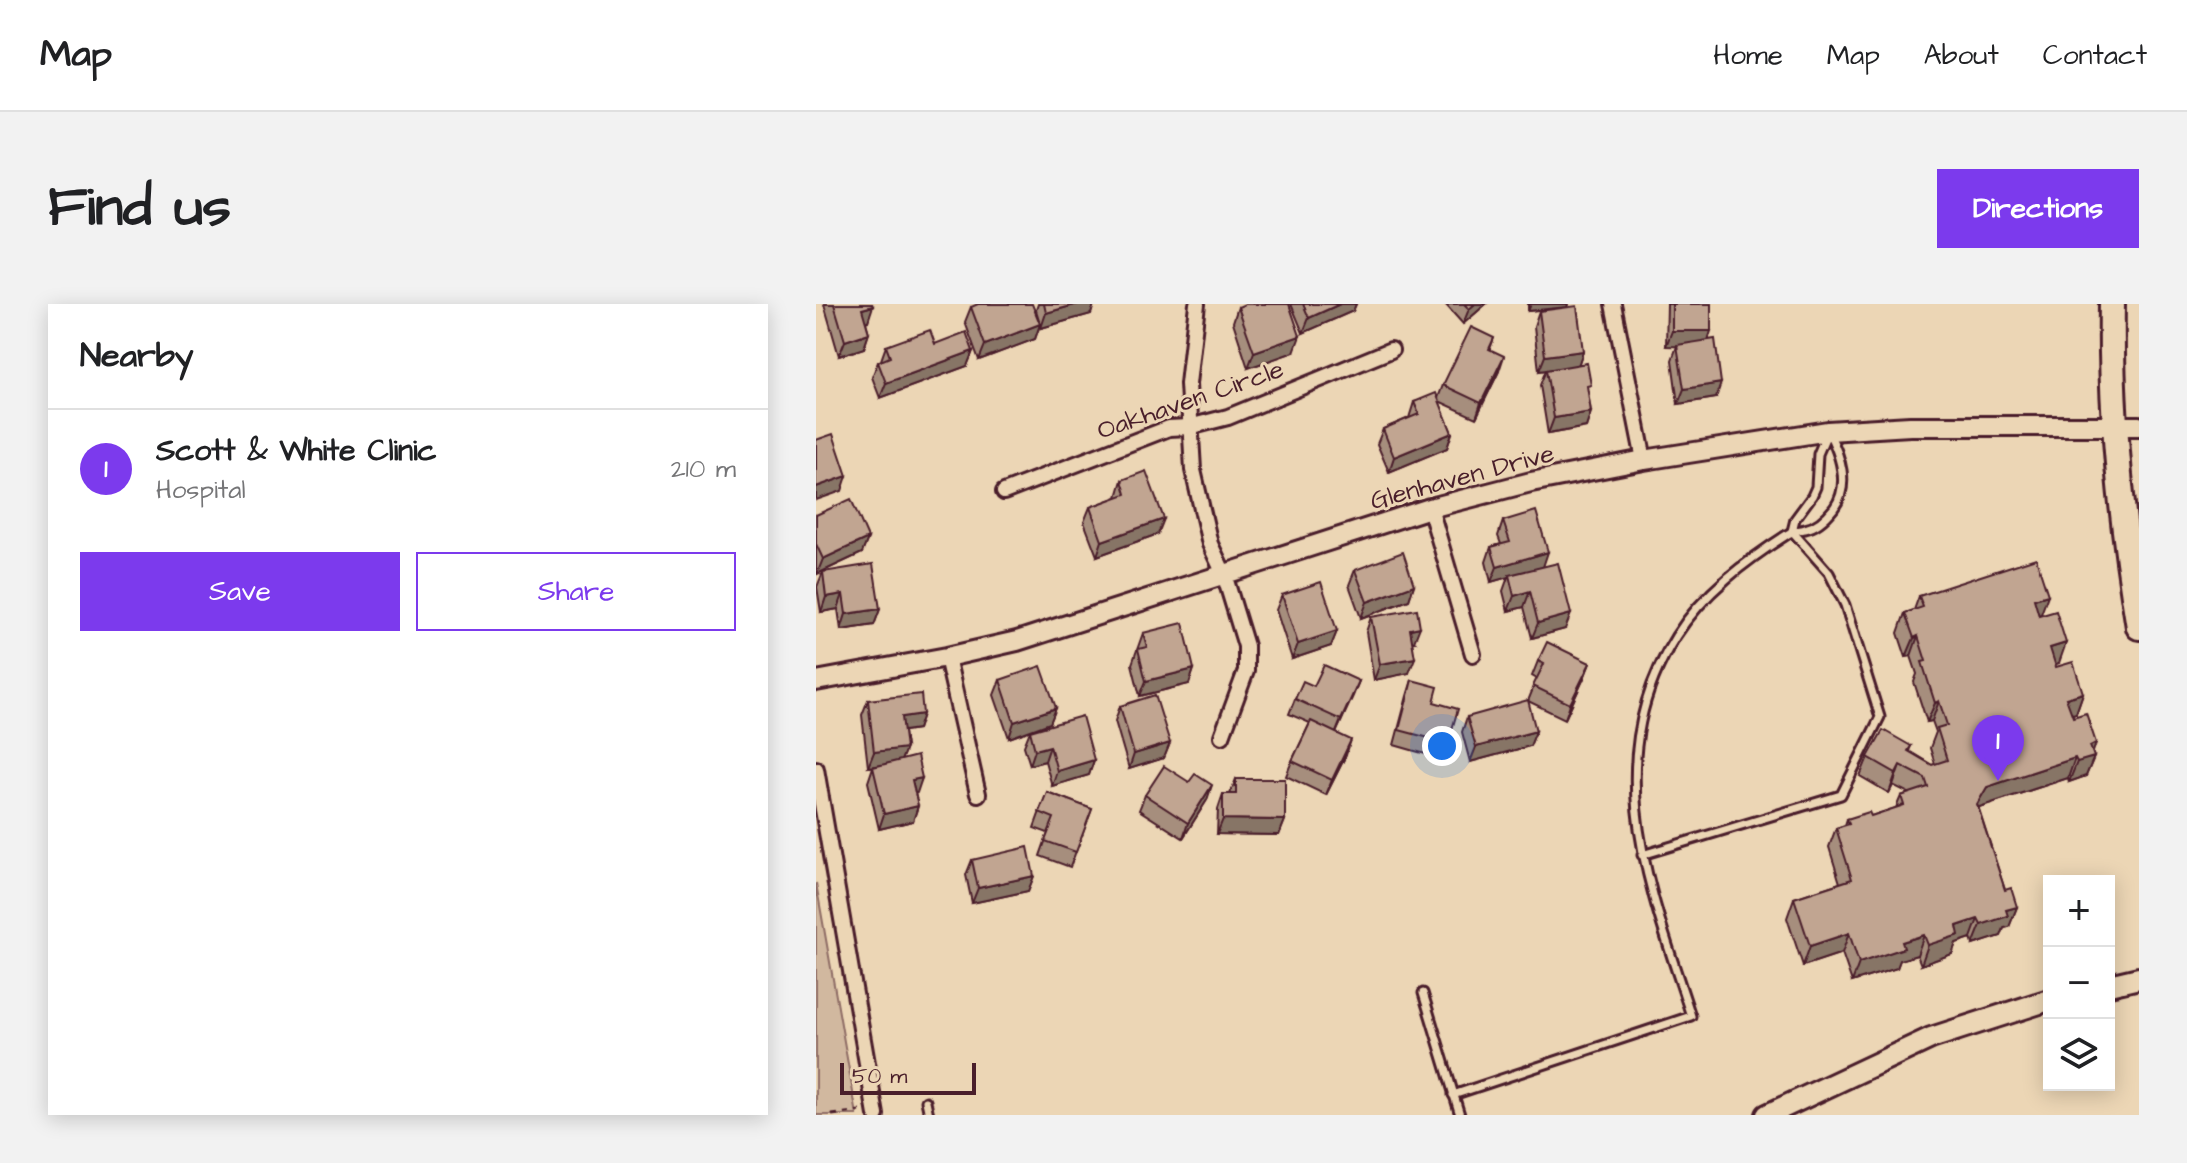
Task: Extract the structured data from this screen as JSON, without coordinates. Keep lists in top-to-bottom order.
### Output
{
  "streets": {
    "street": ["Oakhaven Circle", "Glenhaven Drive"]
  },
  "scale_bar": "50 m",
  "page": {
    "header": "Map",
    "nav": [
      "Home",
      "Map",
      "About",
      "Contact"
    ],
    "title": "Find us",
    "buttons": [
      "Directions",
      ["Save", "Share"]
    ],
    "heading": "Nearby",
    "list": [
      {
        "mark": "1",
        "name": "Scott & White Clinic",
        "note": "Hospital",
        "value": "210 m"
      }
    ],
    "pins": "1",
    "map_buttons": ["+", "−"],
    "scale": "50 m"
  }
}
